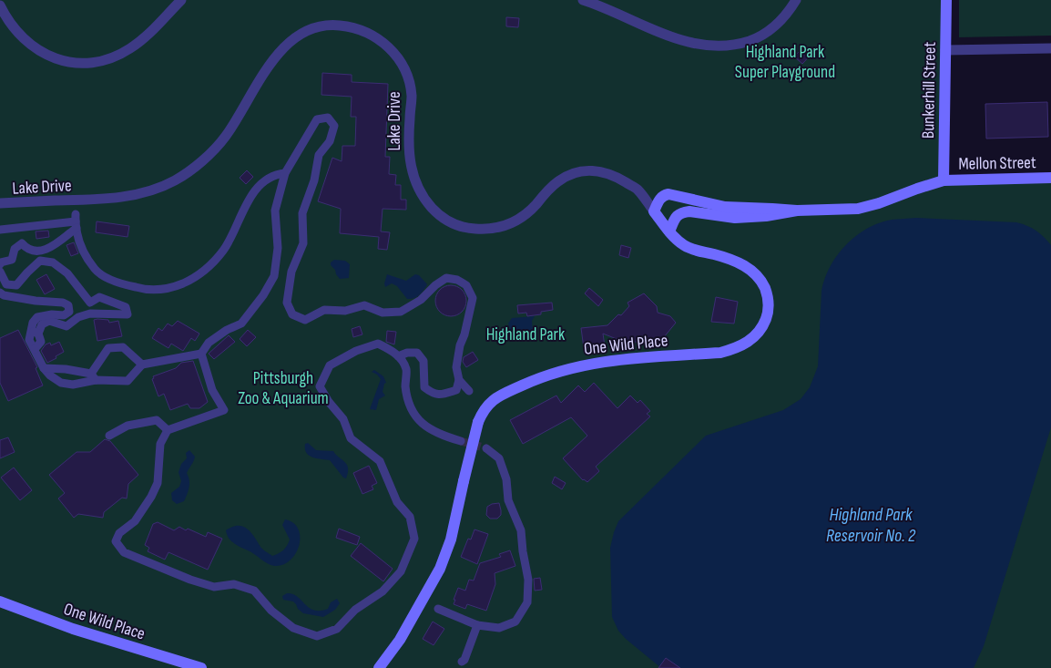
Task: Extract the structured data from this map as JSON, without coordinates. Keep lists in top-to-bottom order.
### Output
{
  "streets": {
    "main road": ["Bunkerhill Street", "Mellon Street", "One Wild Place"],
    "street": ["Lake Drive"]
  },
  "crossings": [
    ["Bunkerhill Street", "Mellon Street"],
    ["Lake Drive", "One Wild Place"]
  ],
  "water": ["Highland Park Reservoir No. 2"],
  "parks": ["Highland Park Super Playground", "Highland Park", "Pittsburgh Zoo & Aquarium"]
}
